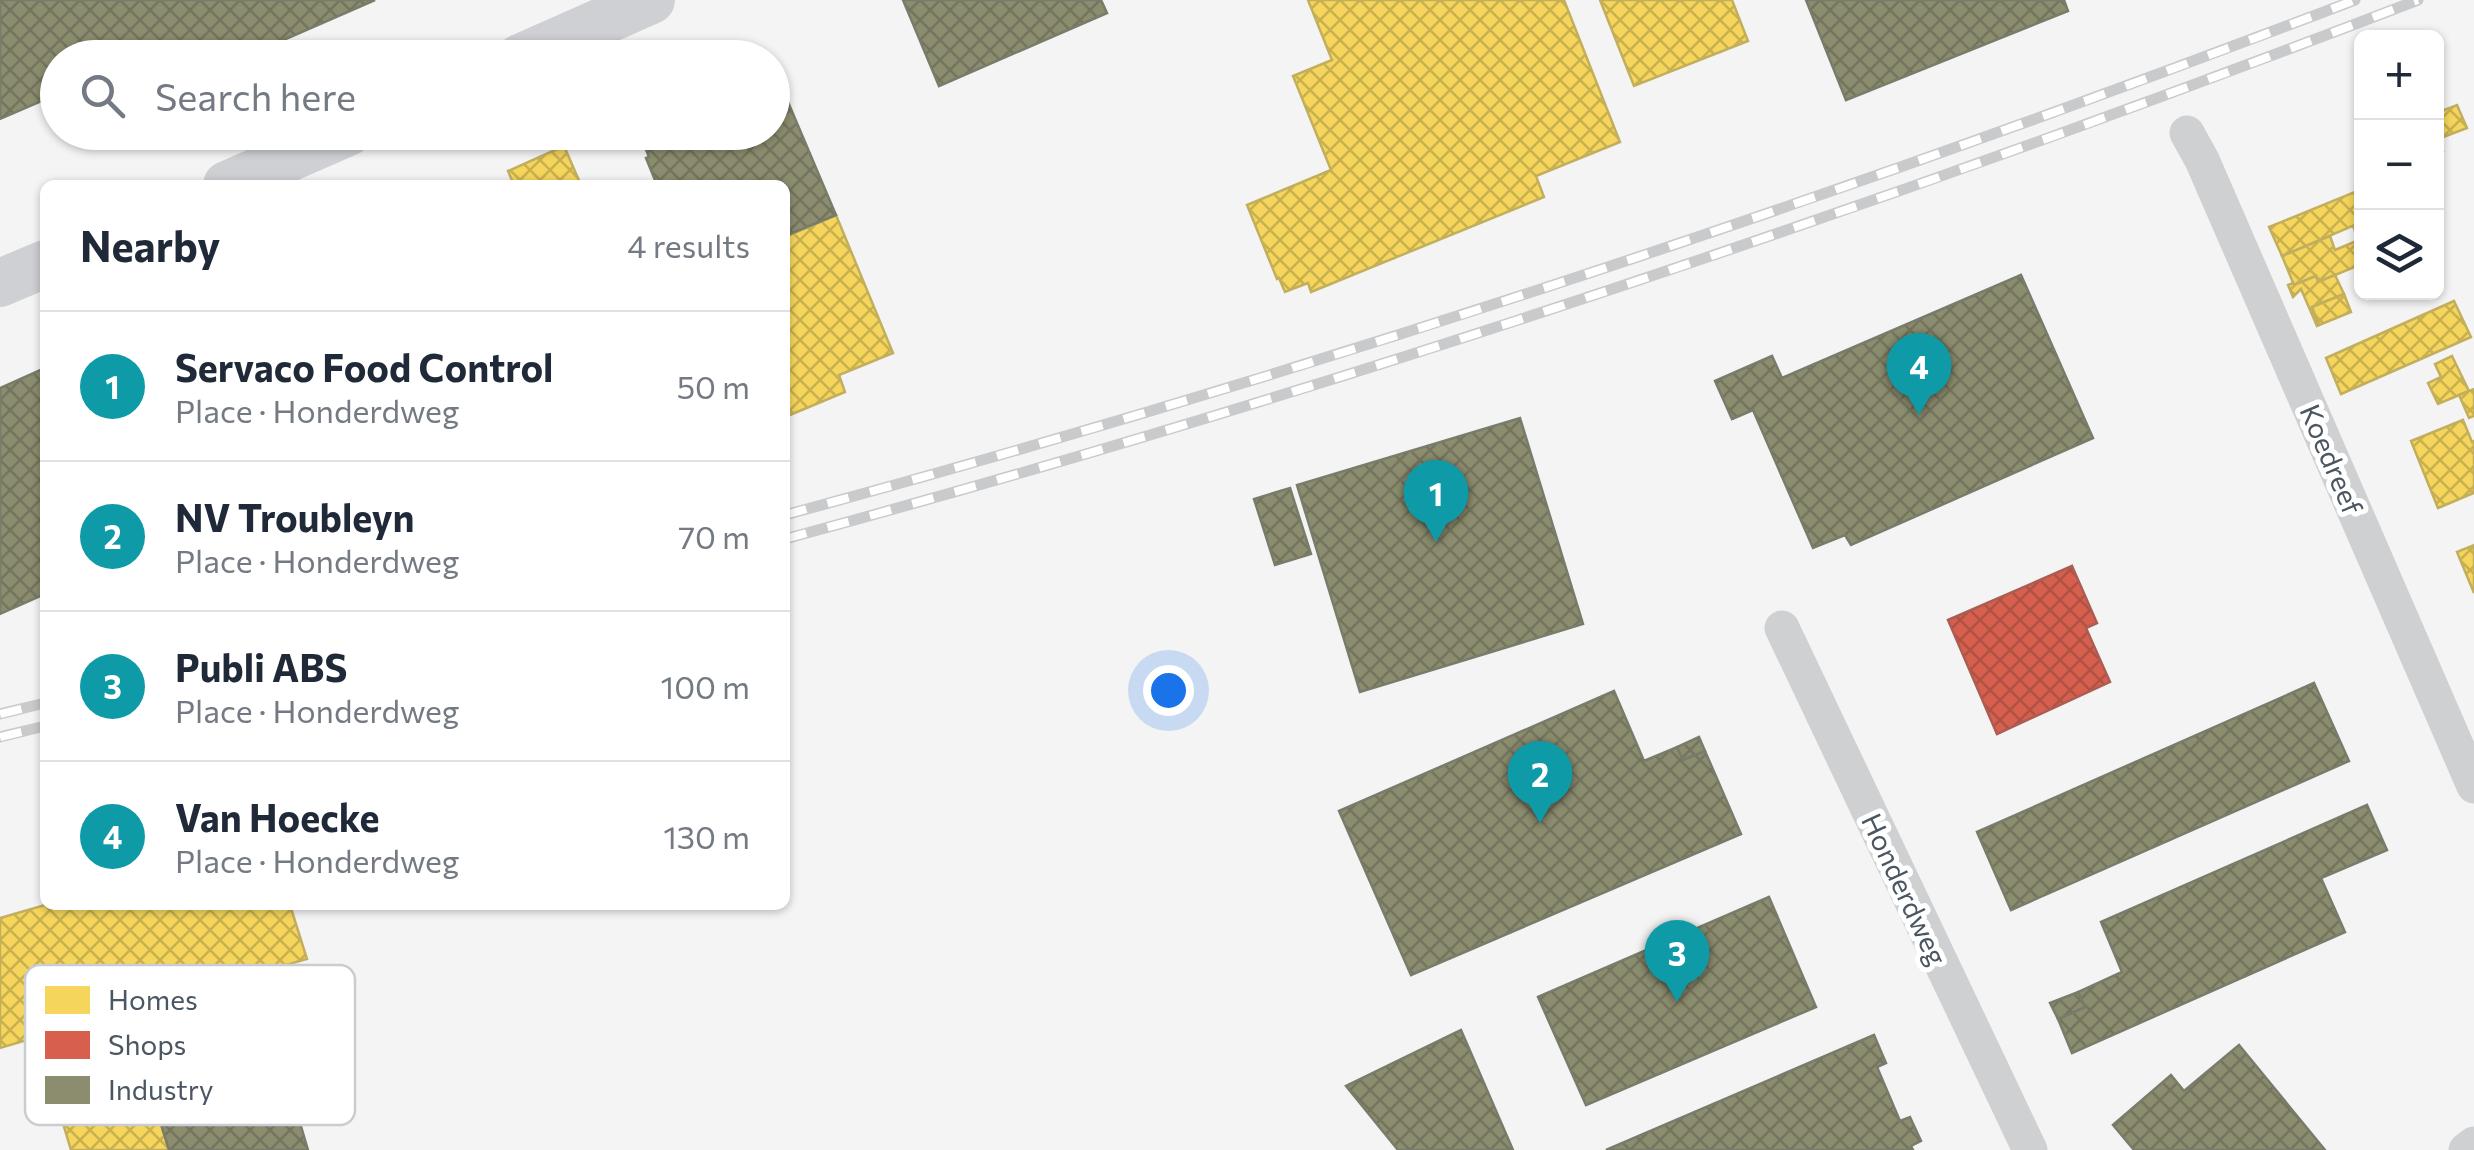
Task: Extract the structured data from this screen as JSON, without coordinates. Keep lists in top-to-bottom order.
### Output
{
  "streets": {
    "street": ["Koedreef", "Honderdweg"]
  },
  "legend": ["Homes", "Shops", "Industry"],
  "page": {
    "map_buttons": ["+", "−"],
    "search": "Search here",
    "heading": ["Nearby", "4 results"],
    "list": [
      {
        "mark": "1",
        "name": "Servaco Food Control",
        "note": "Place · Honderdweg",
        "value": "50 m"
      },
      {
        "mark": "2",
        "name": "NV Troubleyn",
        "note": "Place · Honderdweg",
        "value": "70 m"
      },
      {
        "mark": "3",
        "name": "Publi ABS",
        "note": "Place · Honderdweg",
        "value": "100 m"
      },
      {
        "mark": "4",
        "name": "Van Hoecke",
        "note": "Place · Honderdweg",
        "value": "130 m"
      }
    ],
    "pins": [
      "4",
      "1",
      "2",
      "3"
    ]
  }
}
